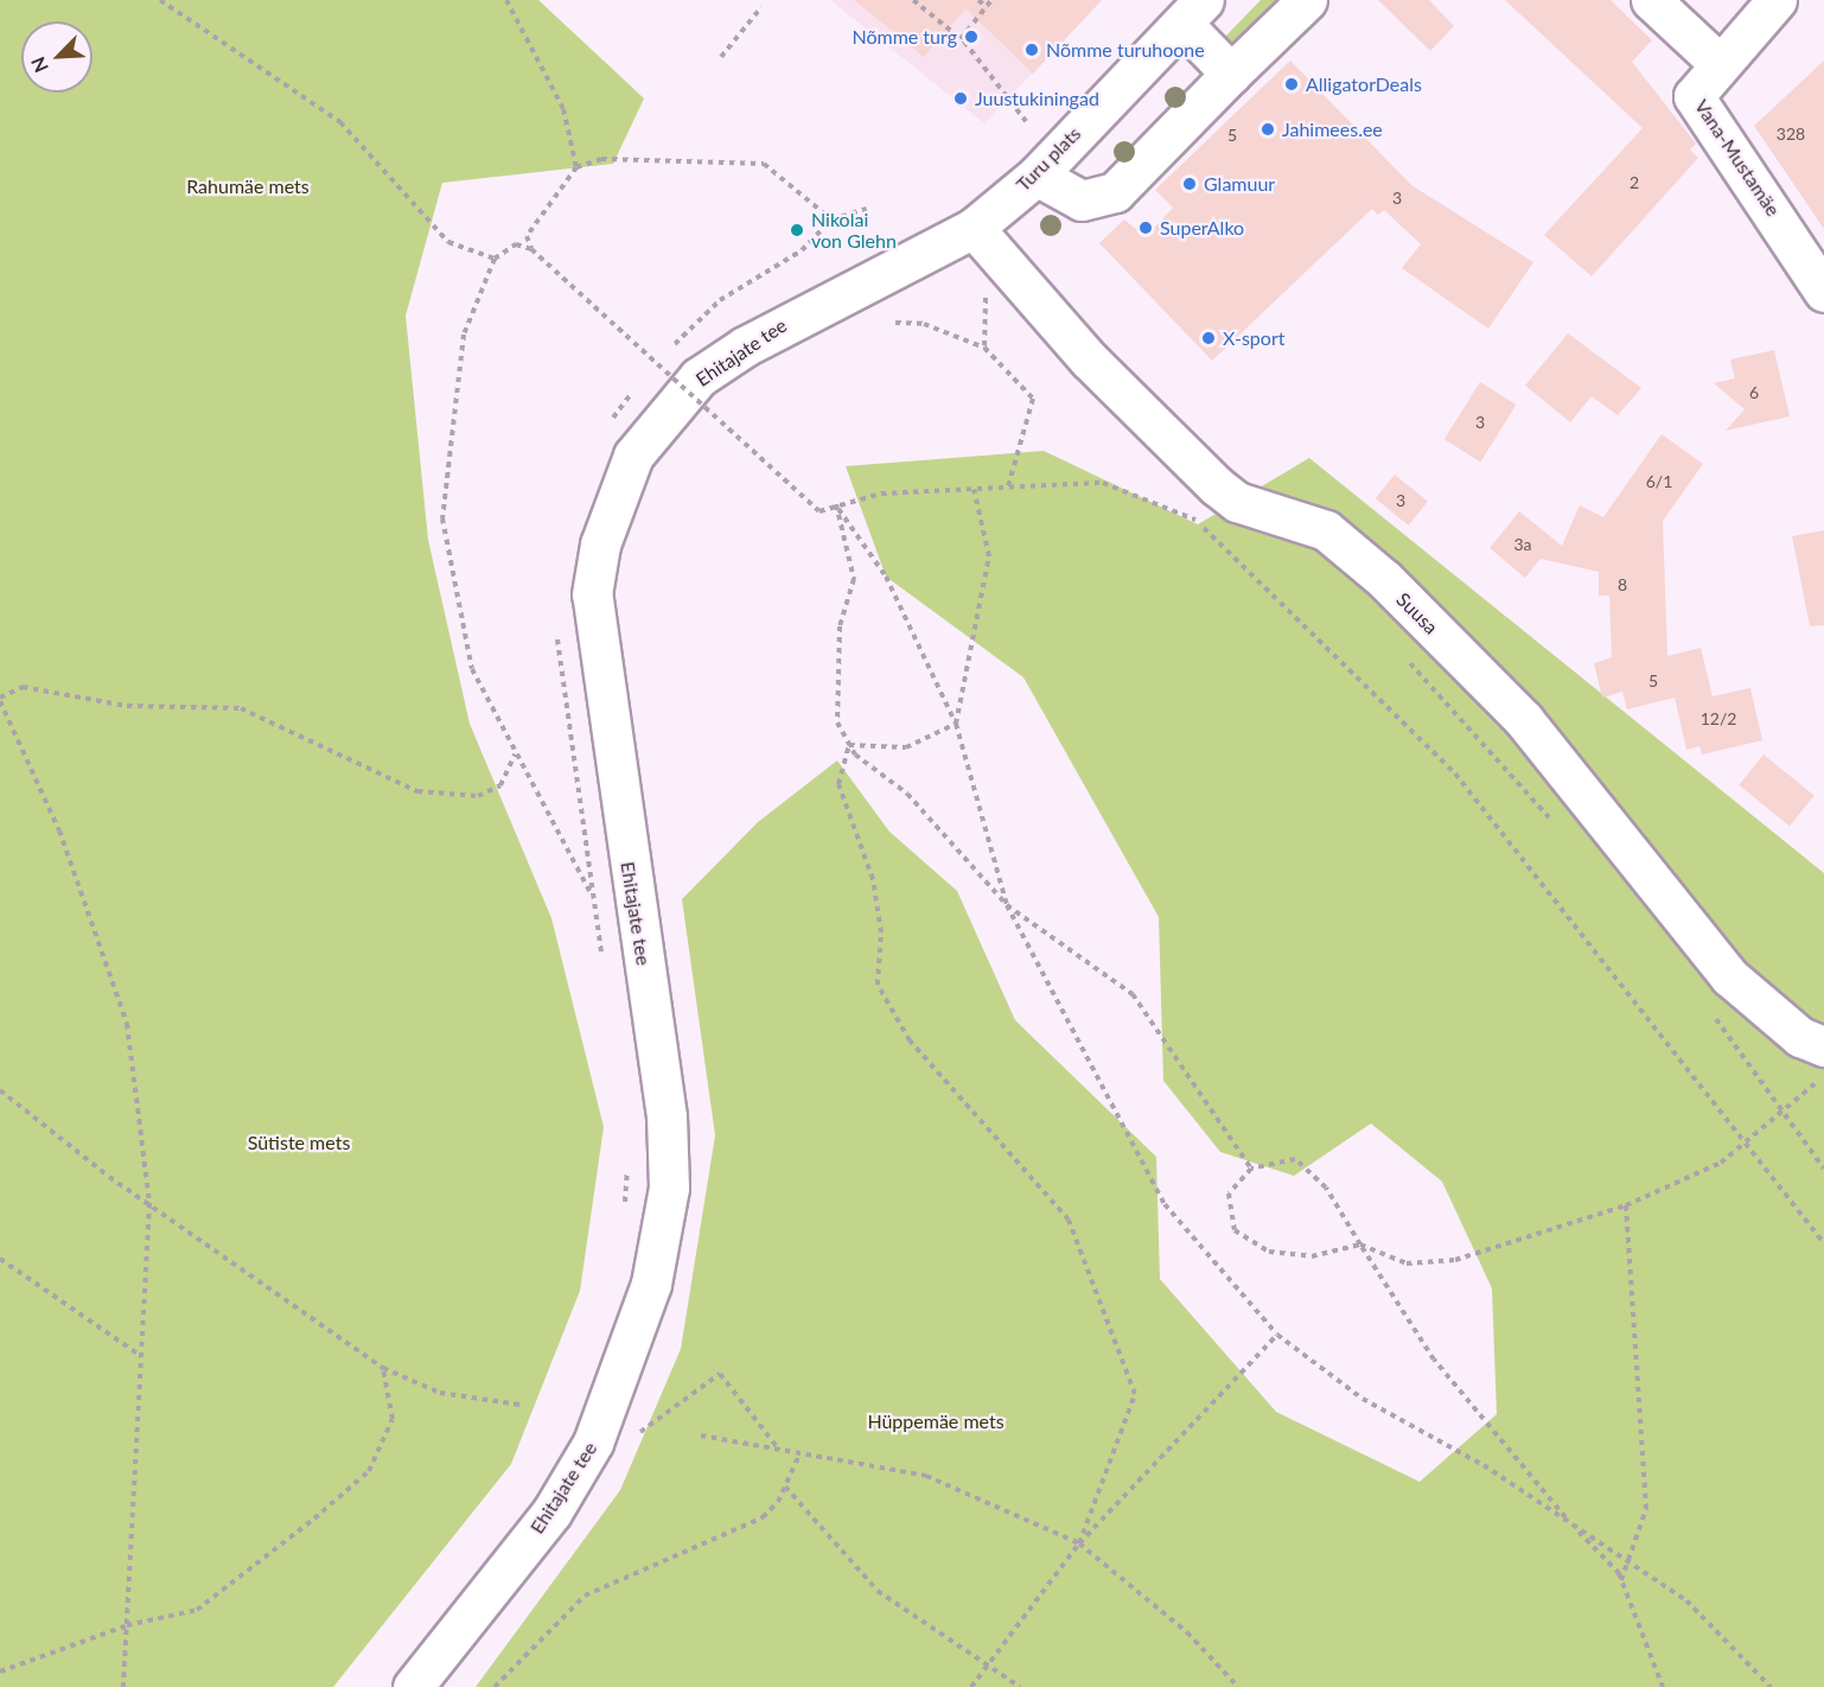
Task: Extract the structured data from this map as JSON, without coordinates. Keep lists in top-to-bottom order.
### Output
{
  "streets": {
    "main road": [
      "Vana-Mustamäe",
      "Turu plats",
      "Ehitajate tee",
      "Suusa"
    ]
  },
  "crossings": [
    ["Turu plats", "Ehitajate tee"],
    ["Turu plats", "Suusa"],
    ["Ehitajate tee", "Suusa"]
  ],
  "parks": ["Rahumäe mets", "Sütiste mets", "Hüppemäe mets"],
  "places": [
    "Nõmme turg",
    "Nõmme turuhoone",
    "AlligatorDeals",
    "Juustukiningad",
    "Jahimees.ee",
    "Glamuur",
    "SuperAlko",
    "Nikolai von Glehn",
    "X-sport"
  ],
  "house_numbers": [
    "328",
    "5",
    "2",
    "3",
    "6",
    "3",
    "6/1",
    "3",
    "3a",
    "8",
    "5",
    "12/2"
  ],
  "north": "bottom left"
}
